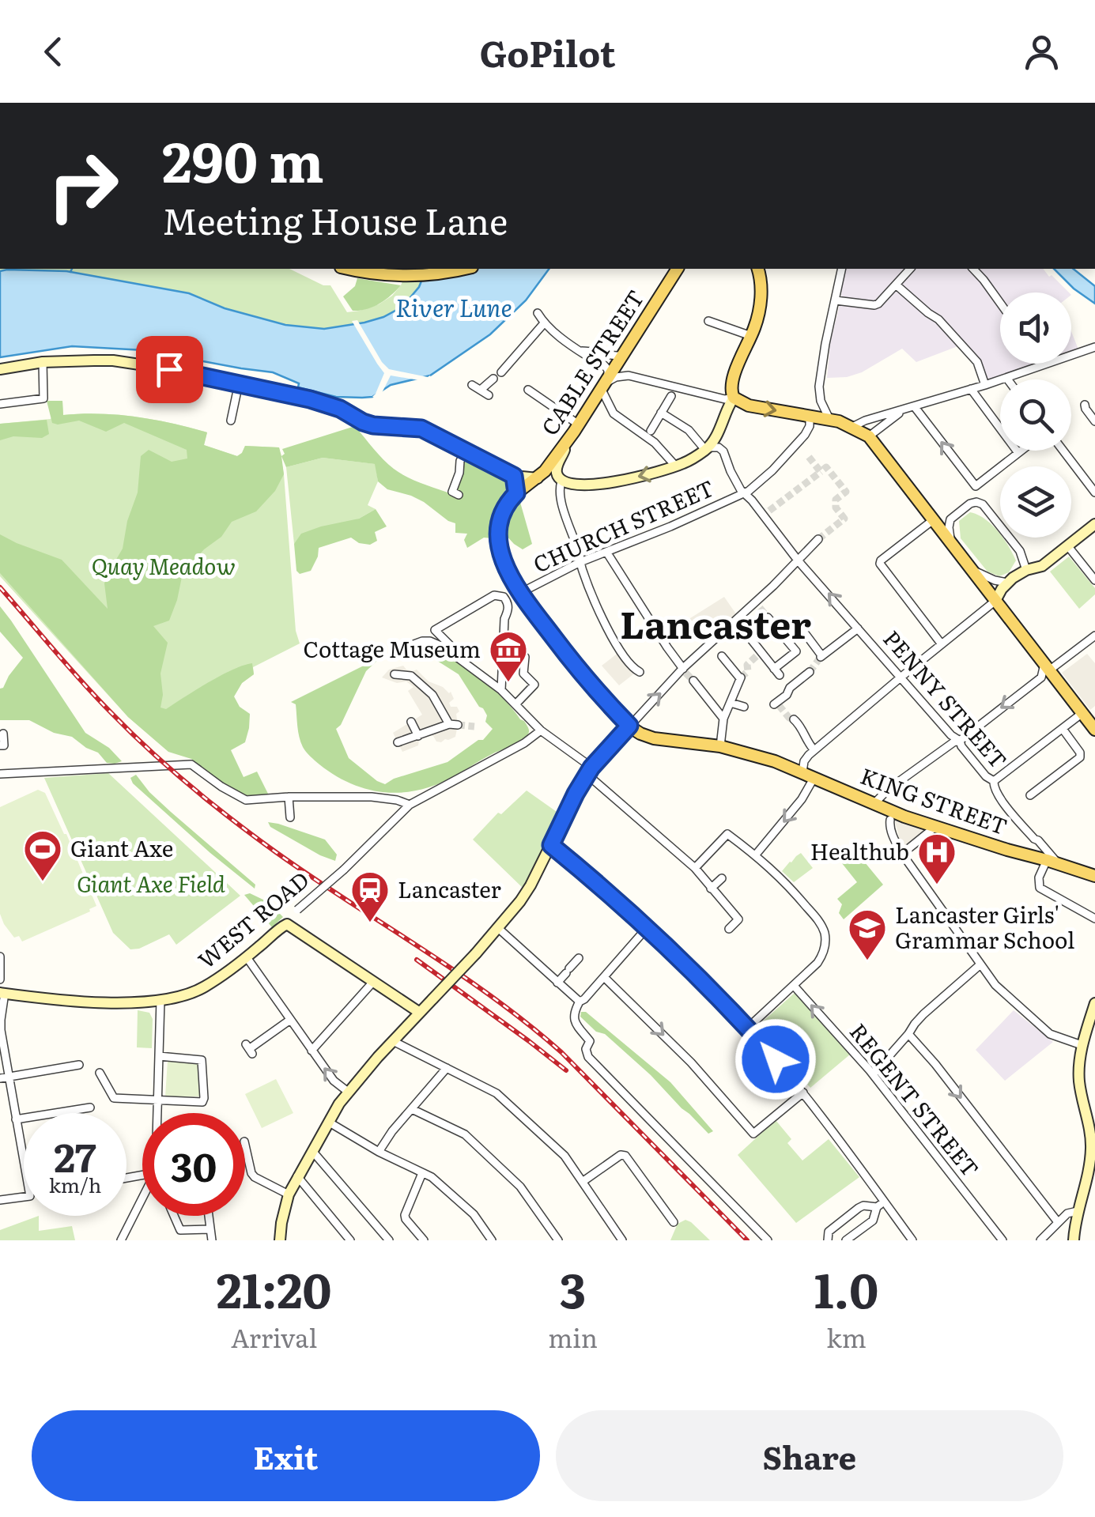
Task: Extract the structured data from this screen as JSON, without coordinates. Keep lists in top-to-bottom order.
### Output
{
  "streets": {
    "main road": ["CABLE STREET", "PENNY STREET", "KING STREET"],
    "street": ["CHURCH STREET", "WEST ROAD", "REGENT STREET"]
  },
  "crossings": [
    ["CHURCH STREET", "PENNY STREET"],
    ["PENNY STREET", "KING STREET"]
  ],
  "one_way": ["REGENT STREET"],
  "districts": ["Lancaster"],
  "water": ["River Lune"],
  "parks": ["Quay Meadow", "Giant Axe Field"],
  "places": {
    "museum": ["Cottage Museum"],
    "sports": ["Giant Axe"],
    "hospital": ["Healthub"],
    "station": ["Lancaster"],
    "school or university": ["Lancaster Girls' Grammar School"]
  },
  "page": {
    "header": "GoPilot",
    "turn": ["290 m", "Meeting House Lane"],
    "speed": "27 km/h",
    "limit": "30",
    "eta": [
      "21:20",
      "Arrival",
      "3",
      "min",
      "1.0",
      "km"
    ],
    "buttons": ["Exit", "Share"]
  }
}
